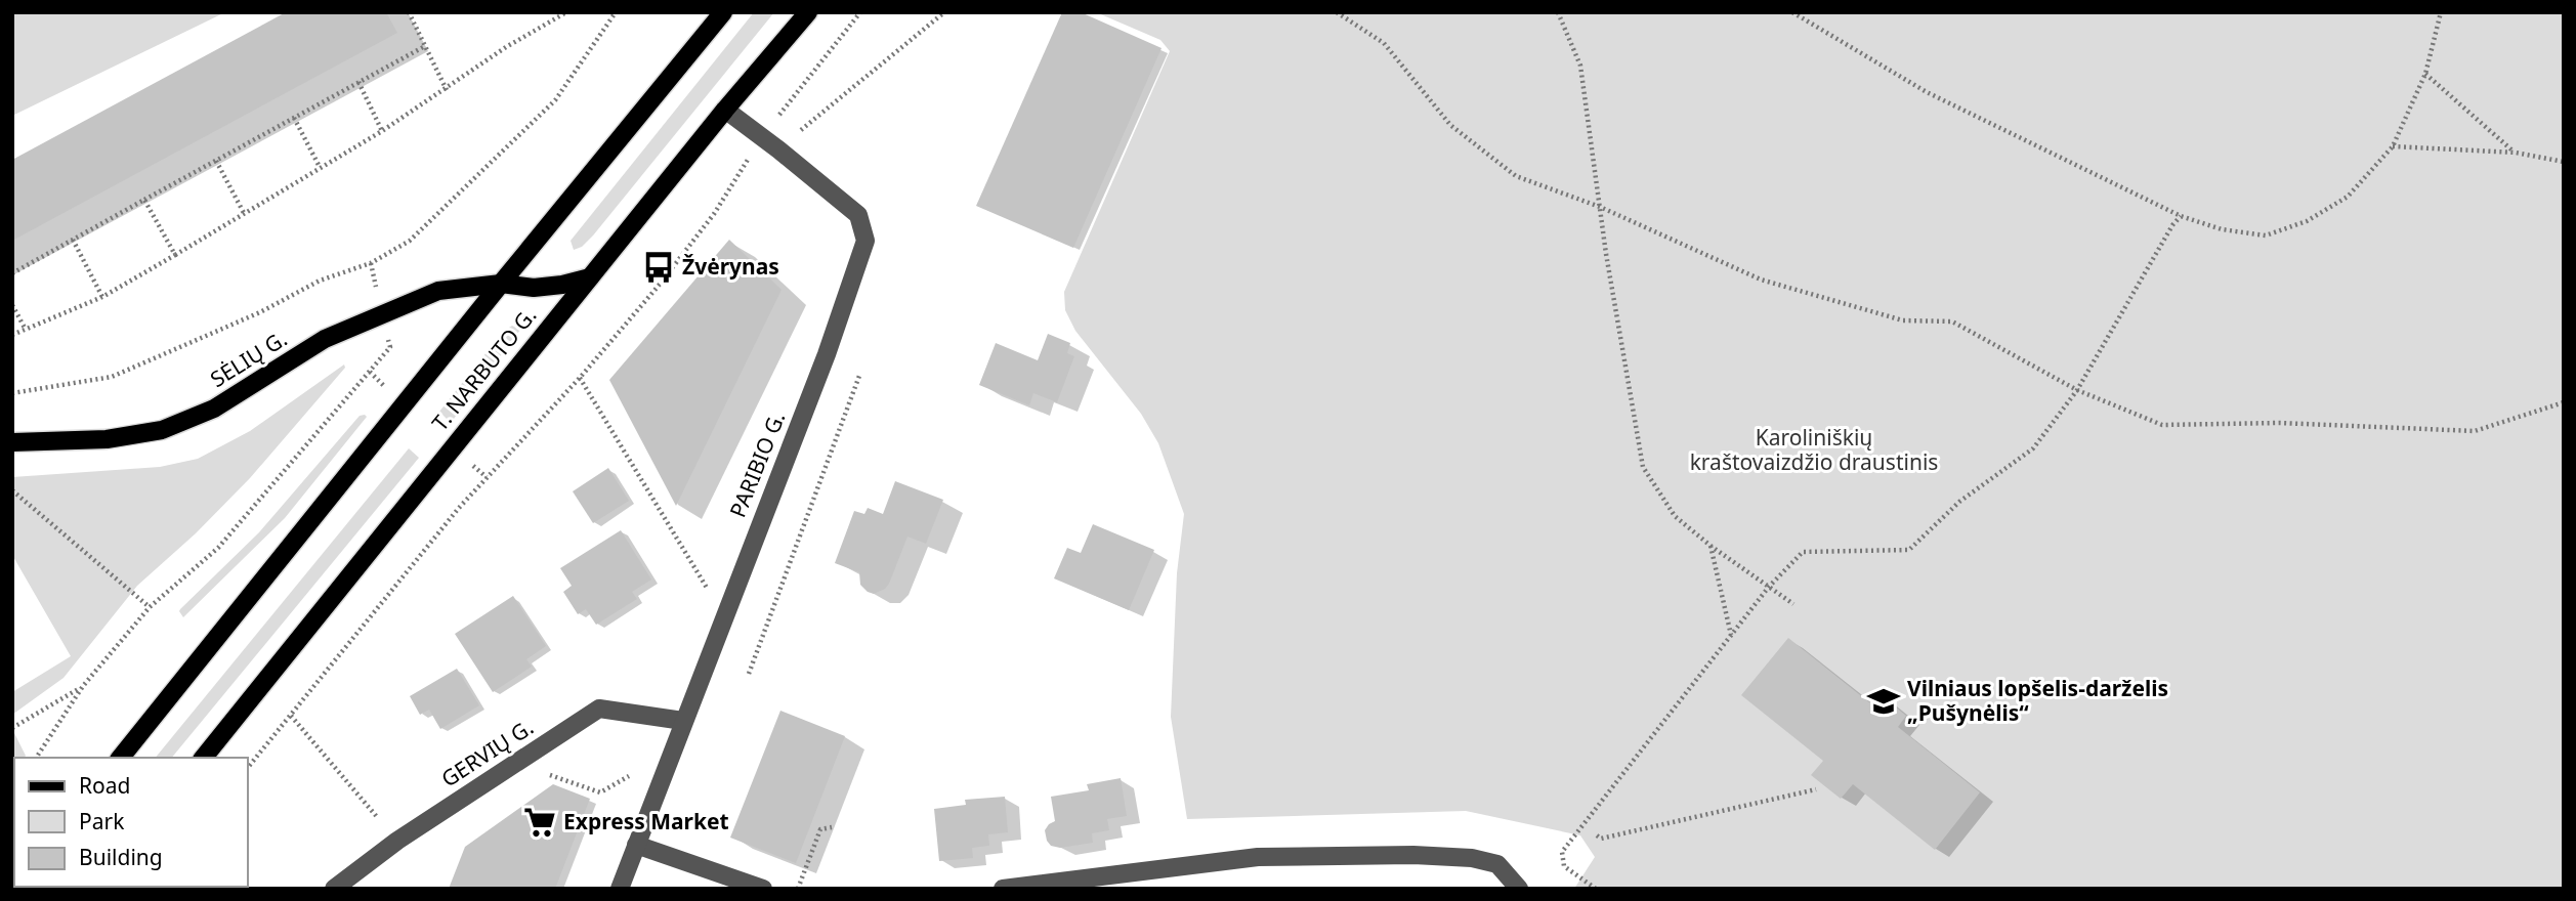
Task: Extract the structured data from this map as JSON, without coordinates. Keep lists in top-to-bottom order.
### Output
{
  "streets": {
    "main road": ["SĖLIŲ G.", "T. NARBUTO G."],
    "street": ["PARIBIO G.", "GERVIŲ G."]
  },
  "crossings": [
    ["SĖLIŲ G.", "T. NARBUTO G."],
    ["T. NARBUTO G.", "PARIBIO G."],
    ["PARIBIO G.", "GERVIŲ G."]
  ],
  "parks": ["Karoliniškių kraštovaizdžio draustinis"],
  "places": {
    "bus stop": ["Žvėrynas"],
    "school or university": ["Vilniaus lopšelis-darželis „Pušynėlis“"],
    "supermarket": ["Express Market"]
  },
  "legend": ["Road", "Park", "Building"]
}
